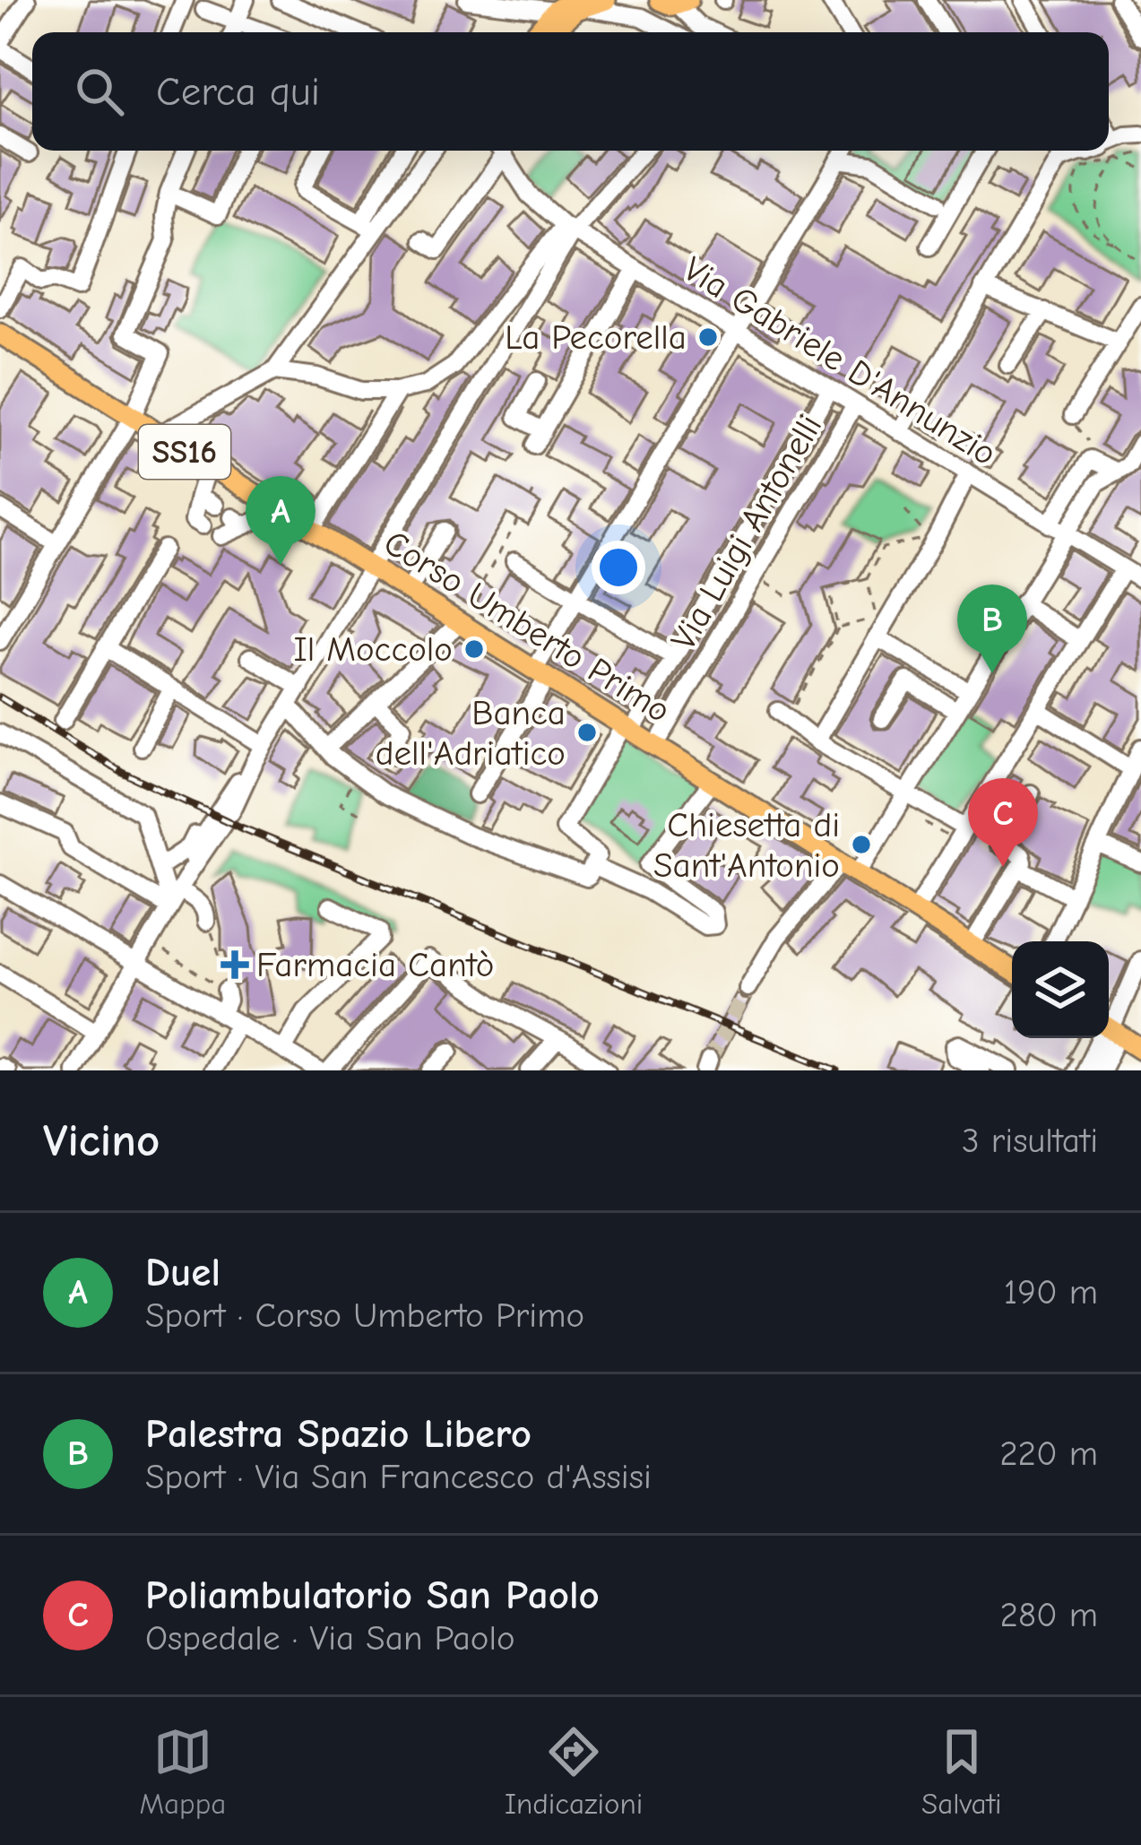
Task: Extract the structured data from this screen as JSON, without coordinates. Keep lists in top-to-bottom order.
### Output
{
  "streets": {
    "main road": ["SS16", "Corso Umberto Primo"],
    "street": ["Via Gabriele D'Annunzio", "Via Luigi Antonelli"]
  },
  "crossings": [
    ["Via Gabriele D'Annunzio", "Via Luigi Antonelli"],
    ["Via Luigi Antonelli", "Corso Umberto Primo"]
  ],
  "places": {
    "other": [
      "La Pecorella",
      "Il Moccolo",
      "Banca dell'Adriatico",
      "Chiesetta di Sant'Antonio"
    ],
    "health": ["Farmacia Cantò"]
  },
  "page": {
    "search": "Cerca qui",
    "pins": ["A", "B", "C"],
    "heading": ["Vicino", "3 risultati"],
    "list": [
      {
        "mark": "A",
        "name": "Duel",
        "note": "Sport · Corso Umberto Primo",
        "value": "190 m"
      },
      {
        "mark": "B",
        "name": "Palestra Spazio Libero",
        "note": "Sport · Via San Francesco d'Assisi",
        "value": "220 m"
      },
      {
        "mark": "C",
        "name": "Poliambulatorio San Paolo",
        "note": "Ospedale · Via San Paolo",
        "value": "280 m"
      }
    ],
    "nav": ["Mappa", "Indicazioni", "Salvati"]
  }
}
